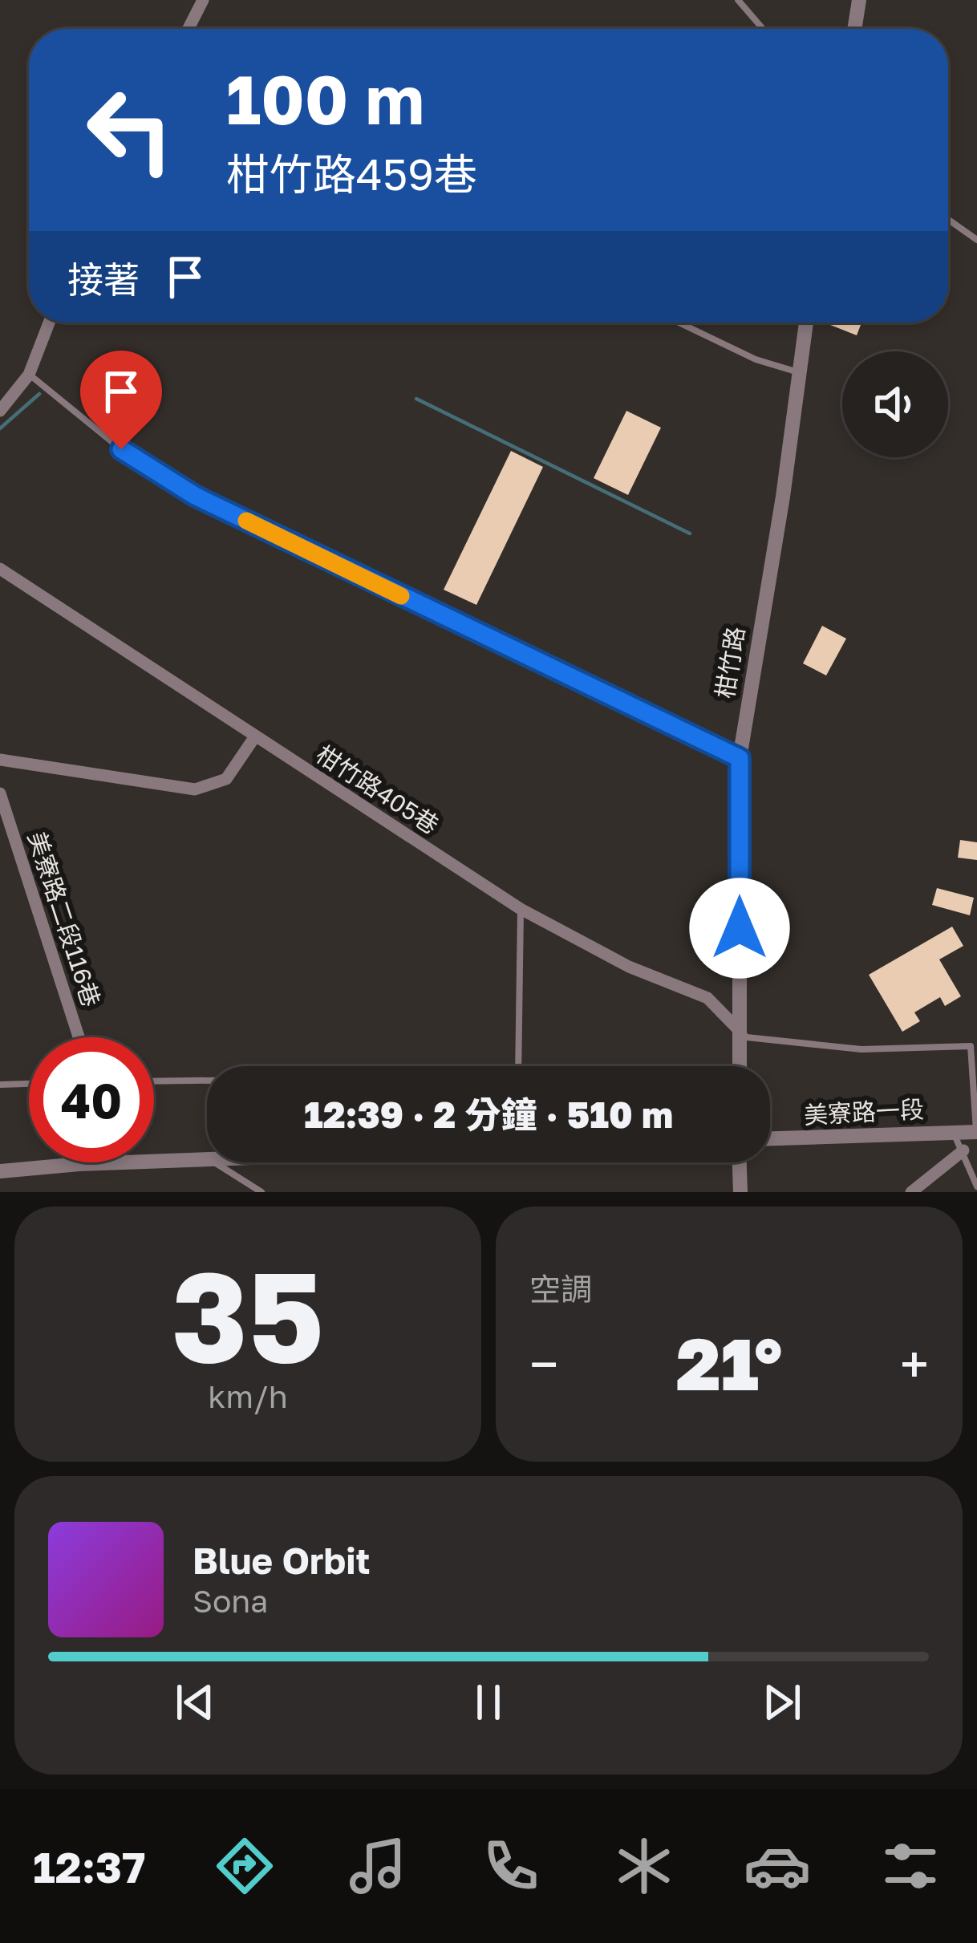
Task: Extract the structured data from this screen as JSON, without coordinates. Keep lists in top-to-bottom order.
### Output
{
  "streets": {
    "street": [
      "柑竹路",
      "柑竹路405巷",
      "美寮路二段116巷",
      "美寮路一段"
    ]
  },
  "crossings": [
    ["柑竹路", "柑竹路405巷"]
  ],
  "page": {
    "turn": ["100 m", "柑竹路459巷"],
    "then": "接著",
    "limit": "40",
    "trip": "12:39 · 2 分鐘 · 510 m",
    "tile": [
      ["35", "km/h"],
      "空調"
    ],
    "heat": ["−", "21°", "+"],
    "song": ["Blue Orbit", "Sona"],
    "tabs": "12:37"
  }
}
